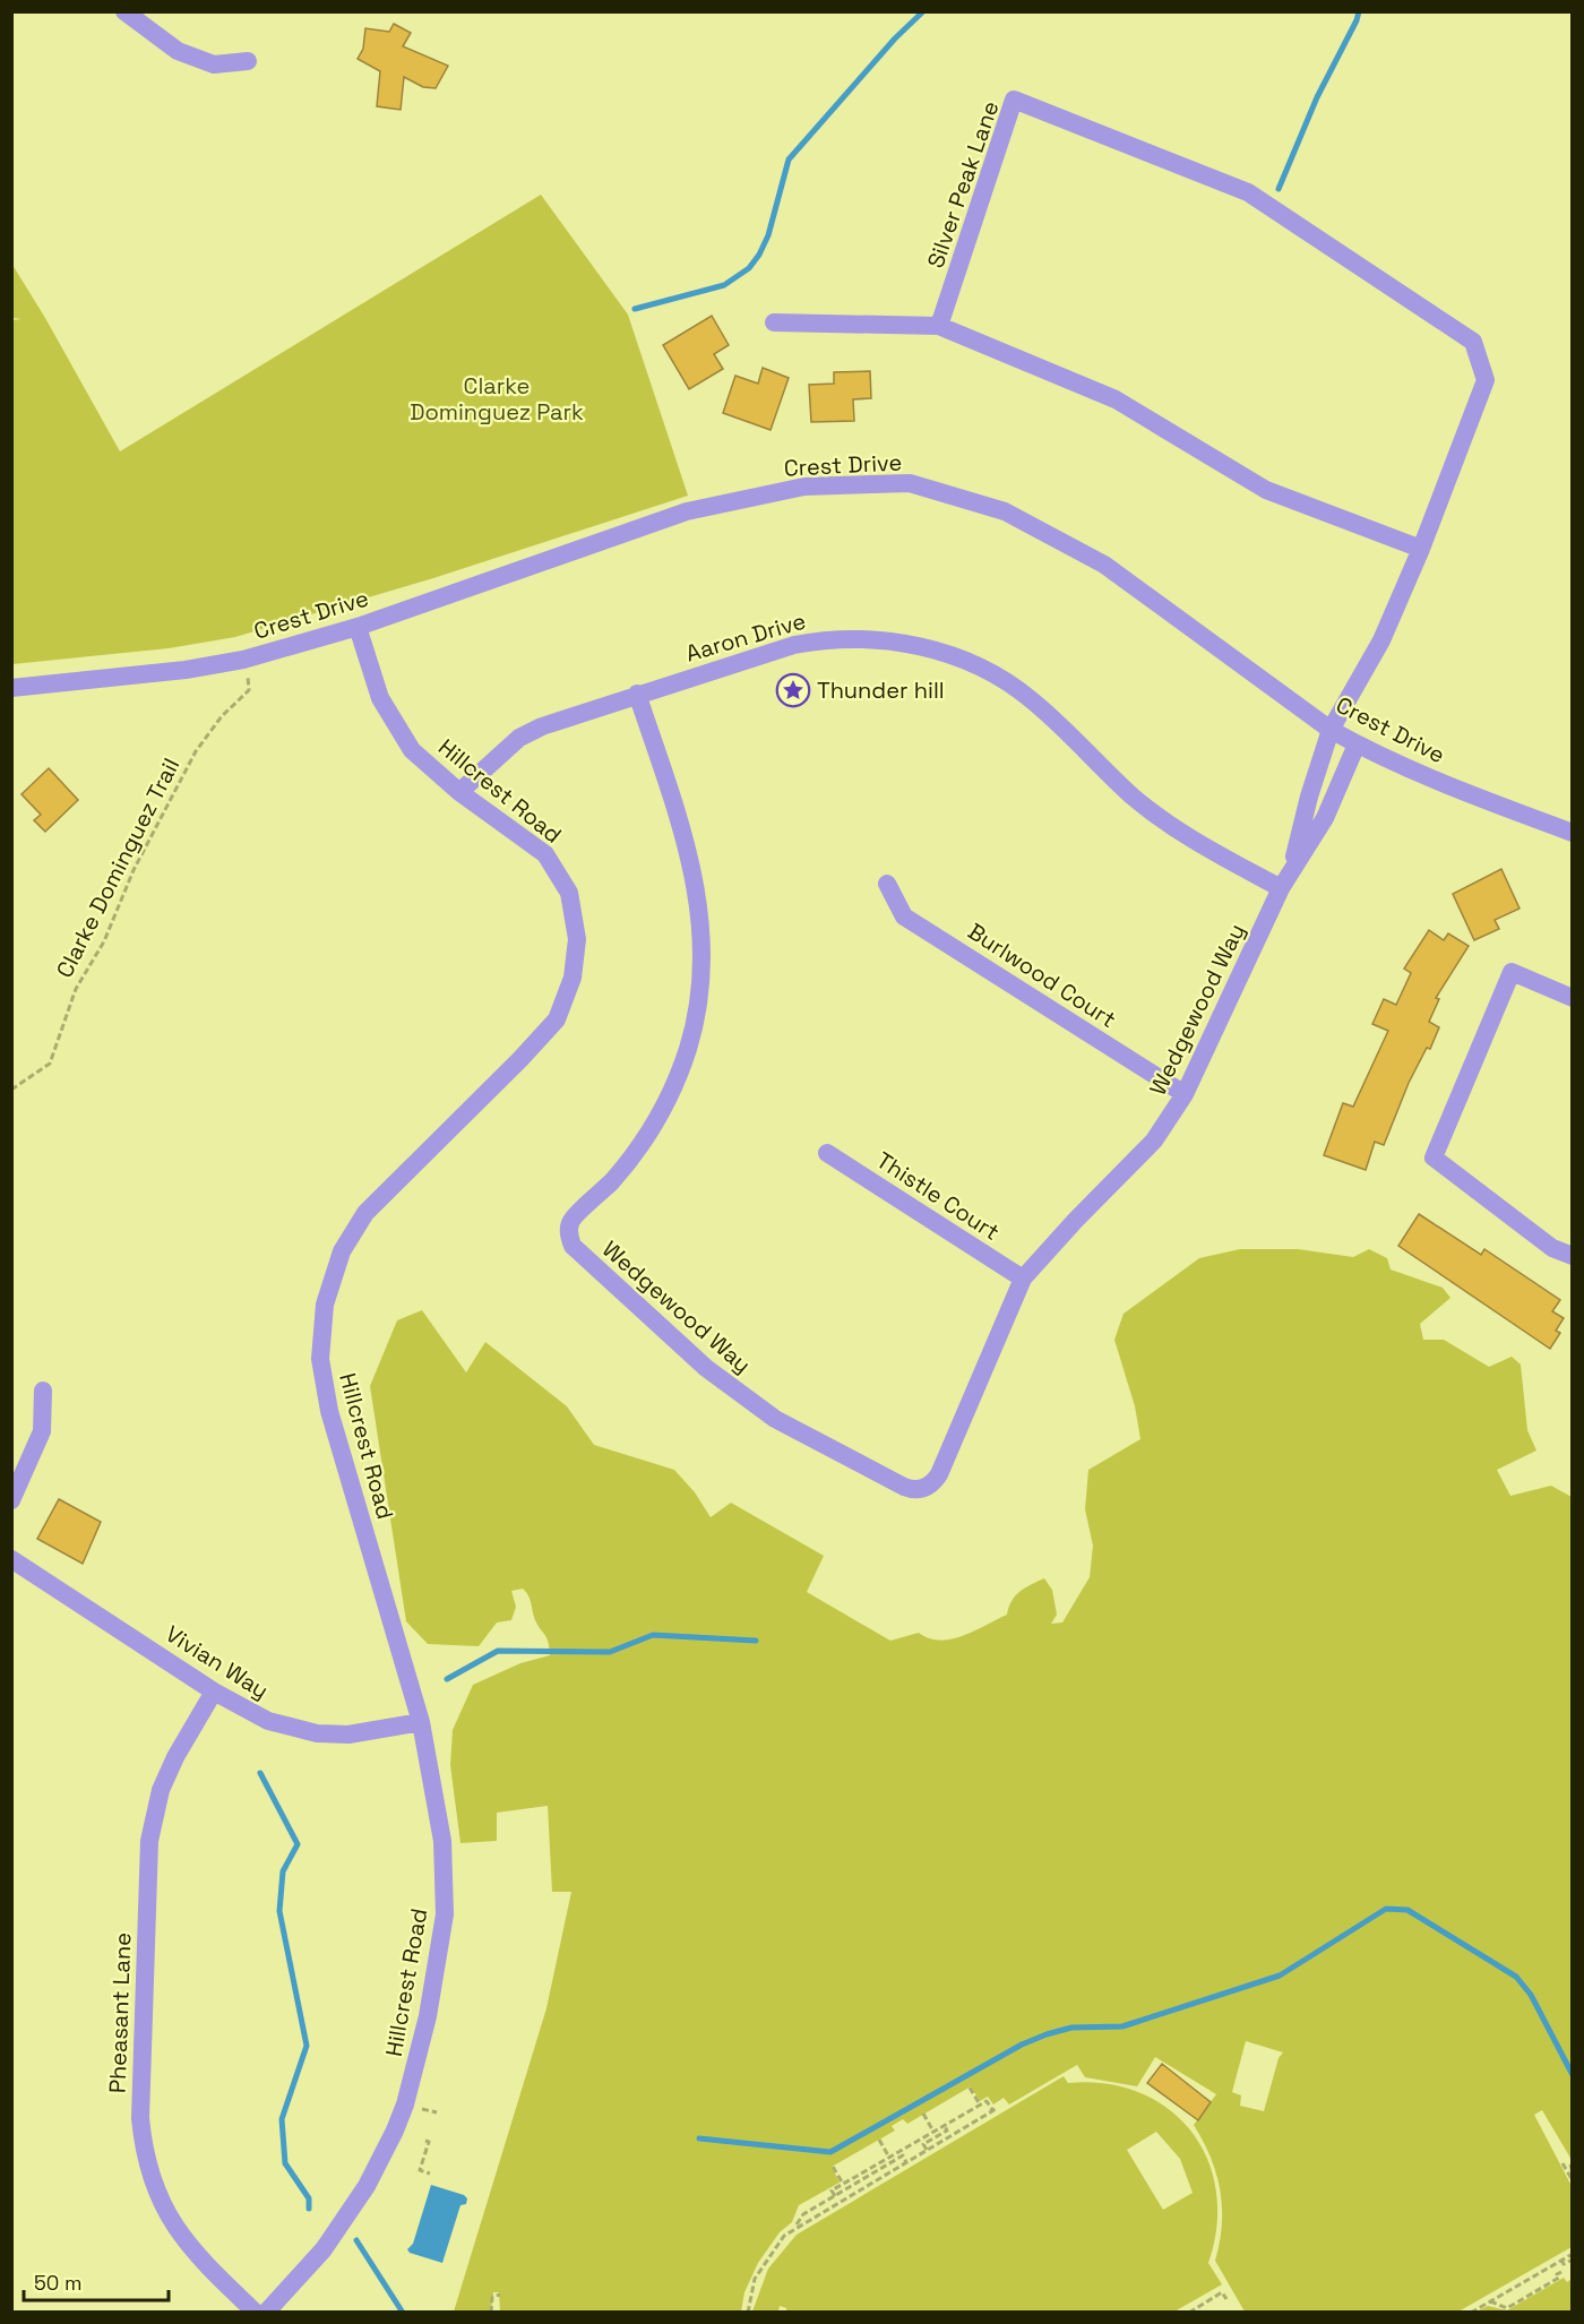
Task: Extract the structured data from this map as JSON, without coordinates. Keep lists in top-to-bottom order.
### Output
{
  "streets": {
    "street": [
      "Silver Peak Lane",
      "Crest Drive",
      "Aaron Drive",
      "Hillcrest Road",
      "Burlwood Court",
      "Wedgewood Way",
      "Thistle Court",
      "Vivian Way",
      "Pheasant Lane"
    ],
    "path": ["Clarke Dominguez Trail"]
  },
  "crossings": [
    ["Silver Peak Lane", "Crest Drive"],
    ["Silver Peak Lane", "Wedgewood Way"],
    ["Crest Drive", "Hillcrest Road"],
    ["Crest Drive", "Clarke Dominguez Trail"],
    ["Crest Drive", "Wedgewood Way"],
    ["Aaron Drive", "Hillcrest Road"],
    ["Aaron Drive", "Wedgewood Way"],
    ["Hillcrest Road", "Vivian Way"],
    ["Burlwood Court", "Wedgewood Way"],
    ["Wedgewood Way", "Thistle Court"],
    ["Vivian Way", "Pheasant Lane"]
  ],
  "parks": ["Clarke Dominguez Park"],
  "places": {
    "place": ["Thunder hill"]
  },
  "scale_bar": "50 m"
}
